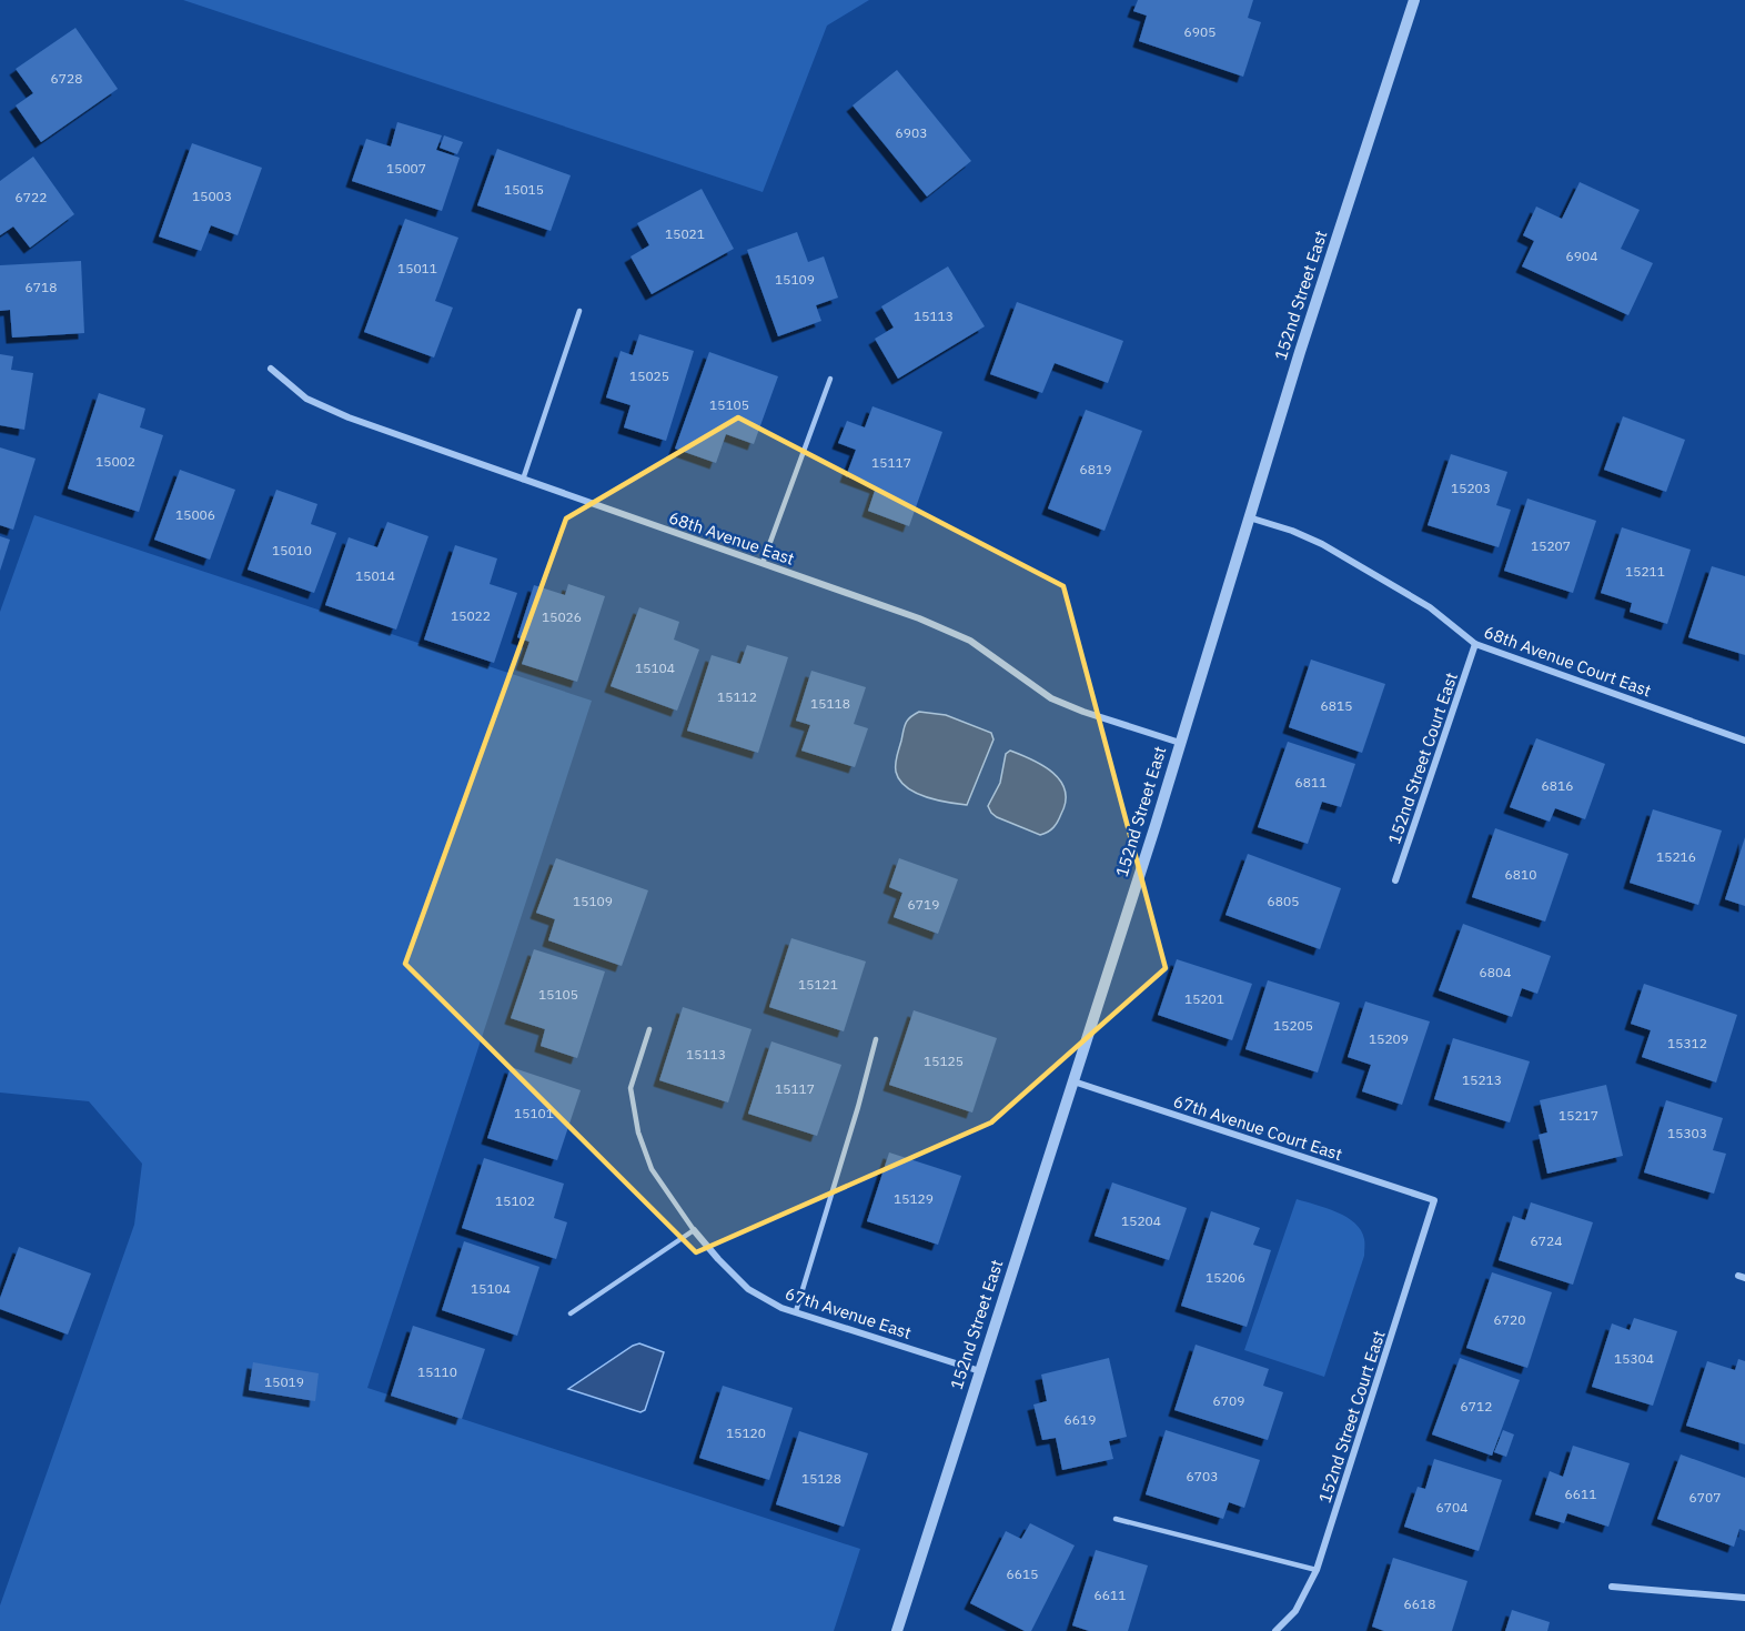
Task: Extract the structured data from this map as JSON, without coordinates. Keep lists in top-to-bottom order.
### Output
{
  "streets": {
    "street": [
      "152nd Street East",
      "68th Avenue East",
      "68th Avenue Court East",
      "152nd Street Court East",
      "67th Avenue Court East",
      "67th Avenue East"
    ]
  },
  "crossings": [
    ["152nd Street East", "68th Avenue East"],
    ["152nd Street East", "68th Avenue Court East"],
    ["152nd Street East", "67th Avenue Court East"],
    ["152nd Street East", "67th Avenue East"],
    ["68th Avenue Court East", "152nd Street Court East"],
    ["152nd Street Court East", "67th Avenue Court East"]
  ],
  "house_numbers": [
    "6905",
    "6728",
    "6903",
    "15007",
    "15015",
    "15003",
    "6722",
    "15021",
    "6904",
    "15011",
    "15109",
    "6718",
    "15113",
    "15025",
    "15105",
    "15002",
    "15117",
    "6819",
    "15203",
    "15006",
    "15207",
    "15010",
    "15211",
    "15014",
    "15022",
    "15026",
    "15104",
    "15112",
    "15118",
    "6815",
    "6811",
    "6816",
    "15216",
    "6810",
    "15109",
    "6805",
    "6719",
    "6804",
    "15121",
    "15105",
    "15201",
    "15205",
    "15209",
    "15312",
    "15113",
    "15125",
    "15213",
    "15117",
    "15101",
    "15217",
    "15303",
    "15129",
    "15102",
    "15204",
    "6724",
    "15206",
    "15104",
    "6720",
    "15304",
    "15110",
    "15019",
    "6709",
    "6712",
    "6619",
    "15120",
    "6703",
    "15128",
    "6611",
    "6707",
    "6704",
    "6615",
    "6611",
    "6618"
  ]
}
